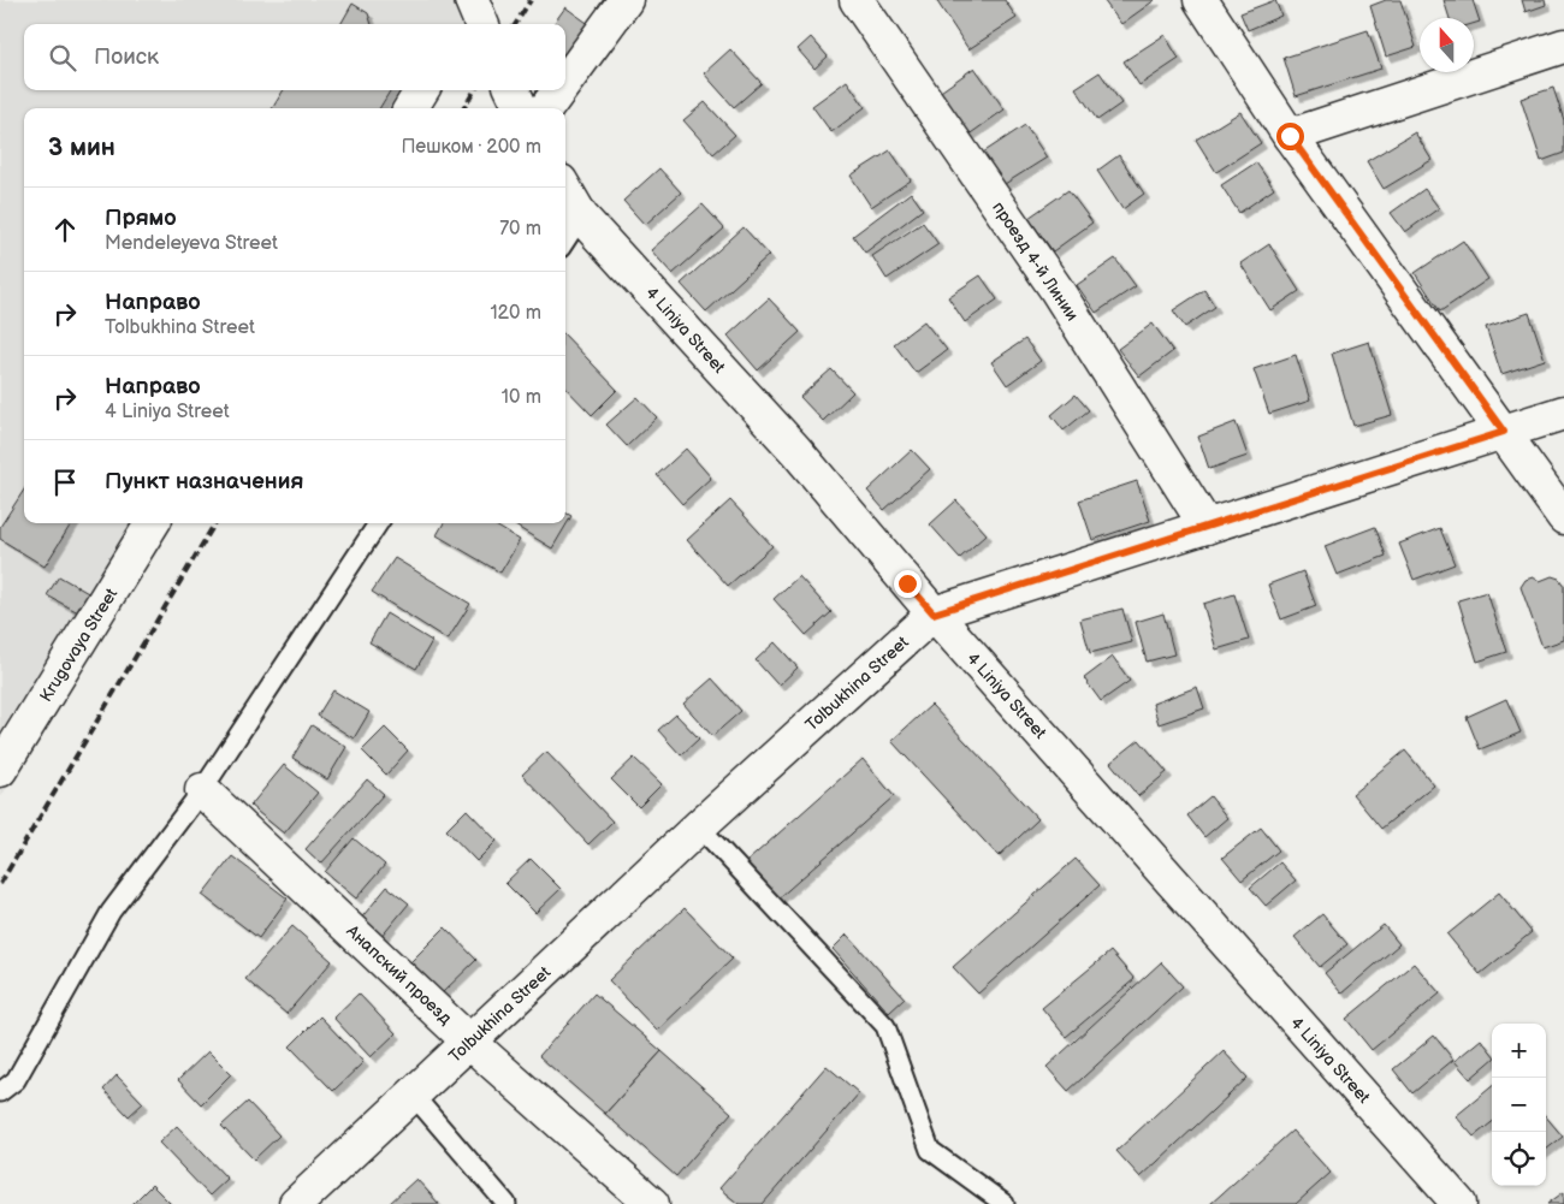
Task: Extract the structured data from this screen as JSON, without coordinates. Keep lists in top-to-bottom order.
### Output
{
  "streets": {
    "street": [
      "проезд 4-й Линии",
      "4 Liniya Street",
      "Krugovaya Street",
      "Tolbukhina Street",
      "Анапский проезд"
    ]
  },
  "crossings": [
    ["проезд 4-й Линии", "Tolbukhina Street"],
    ["4 Liniya Street", "Tolbukhina Street"],
    ["Tolbukhina Street", "Анапский проезд"]
  ],
  "north": "top",
  "page": {
    "search": "Поиск",
    "heading": ["3 мин", "Пешком · 200 m"],
    "list": [
      ["Прямо", "Mendeleyeva Street", "70 m"],
      ["Направо", "Tolbukhina Street", "120 m"],
      ["Направо", "4 Liniya Street", "10 m"],
      "Пункт назначения"
    ],
    "map_buttons": ["+", "−"]
  }
}
